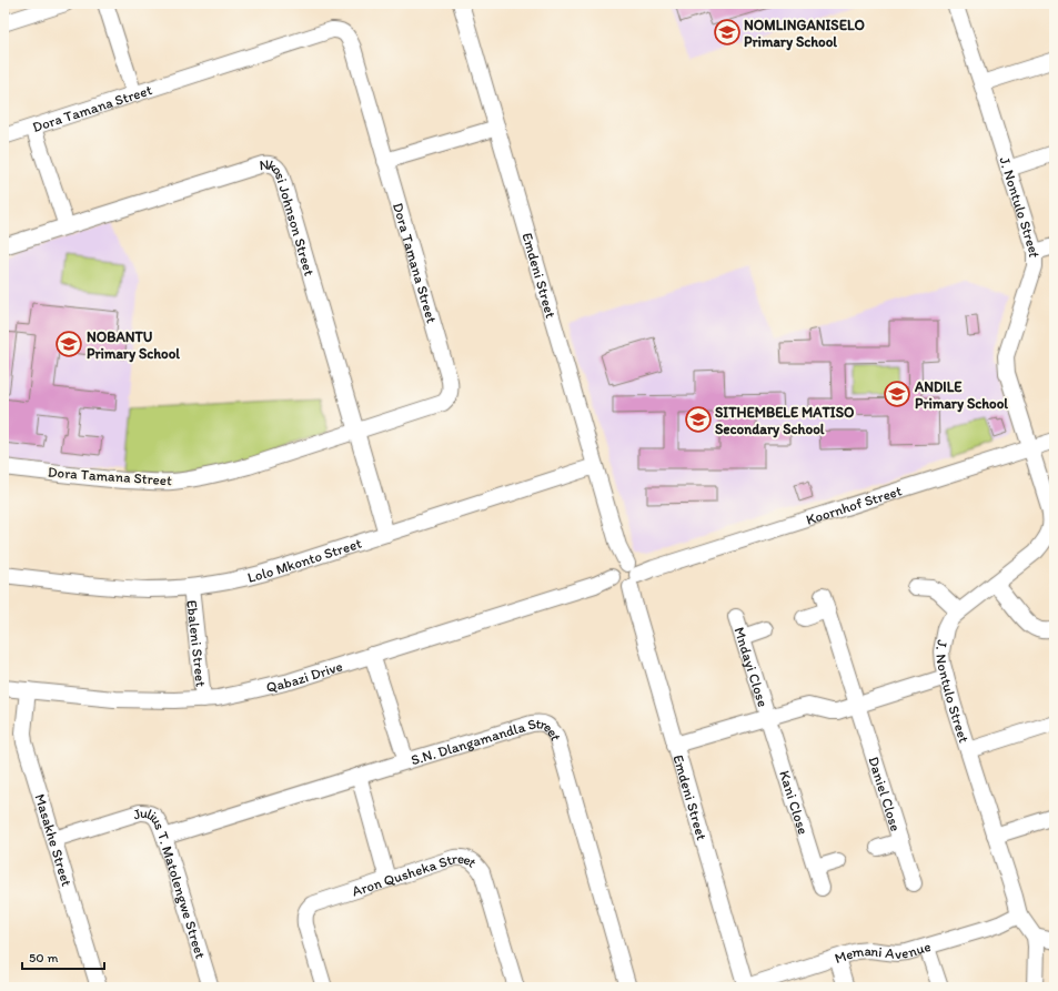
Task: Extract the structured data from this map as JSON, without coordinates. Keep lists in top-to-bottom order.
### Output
{
  "streets": {
    "street": [
      "Dora Tamana Street",
      "J. Nontulo Street",
      "Nkosi Johnson Street",
      "Emdeni Street",
      "Koornhof Street",
      "Lolo Mkonto Street",
      "Ebaleni Street",
      "Mndayi Close",
      "Qabazi Drive",
      "S.N. Dlangamandla Street",
      "Daniel Close",
      "Kani Close",
      "Masakhe Street",
      "Aron Qusheka Street",
      "Julius T. Matolengwe Street",
      "Memani Avenue"
    ]
  },
  "crossings": [
    ["Dora Tamana Street", "Nkosi Johnson Street"],
    ["J. Nontulo Street", "Koornhof Street"],
    ["J. Nontulo Street", "Memani Avenue"],
    ["Nkosi Johnson Street", "Lolo Mkonto Street"],
    ["Emdeni Street", "Koornhof Street"],
    ["Emdeni Street", "Lolo Mkonto Street"],
    ["Emdeni Street", "Qabazi Drive"],
    ["Emdeni Street", "Memani Avenue"],
    ["Koornhof Street", "Qabazi Drive"],
    ["Lolo Mkonto Street", "Ebaleni Street"],
    ["Ebaleni Street", "Qabazi Drive"],
    ["Mndayi Close", "Kani Close"],
    ["Qabazi Drive", "Masakhe Street"],
    ["S.N. Dlangamandla Street", "Julius T. Matolengwe Street"],
    ["Masakhe Street", "Julius T. Matolengwe Street"]
  ],
  "places": {
    "school or university": [
      "NOMLINGANISELO Primary School",
      "NOBANTU Primary School",
      "ANDILE Primary School",
      "SITHEMBELE MATISO Secondary School"
    ]
  },
  "scale_bar": "50 m"
}
